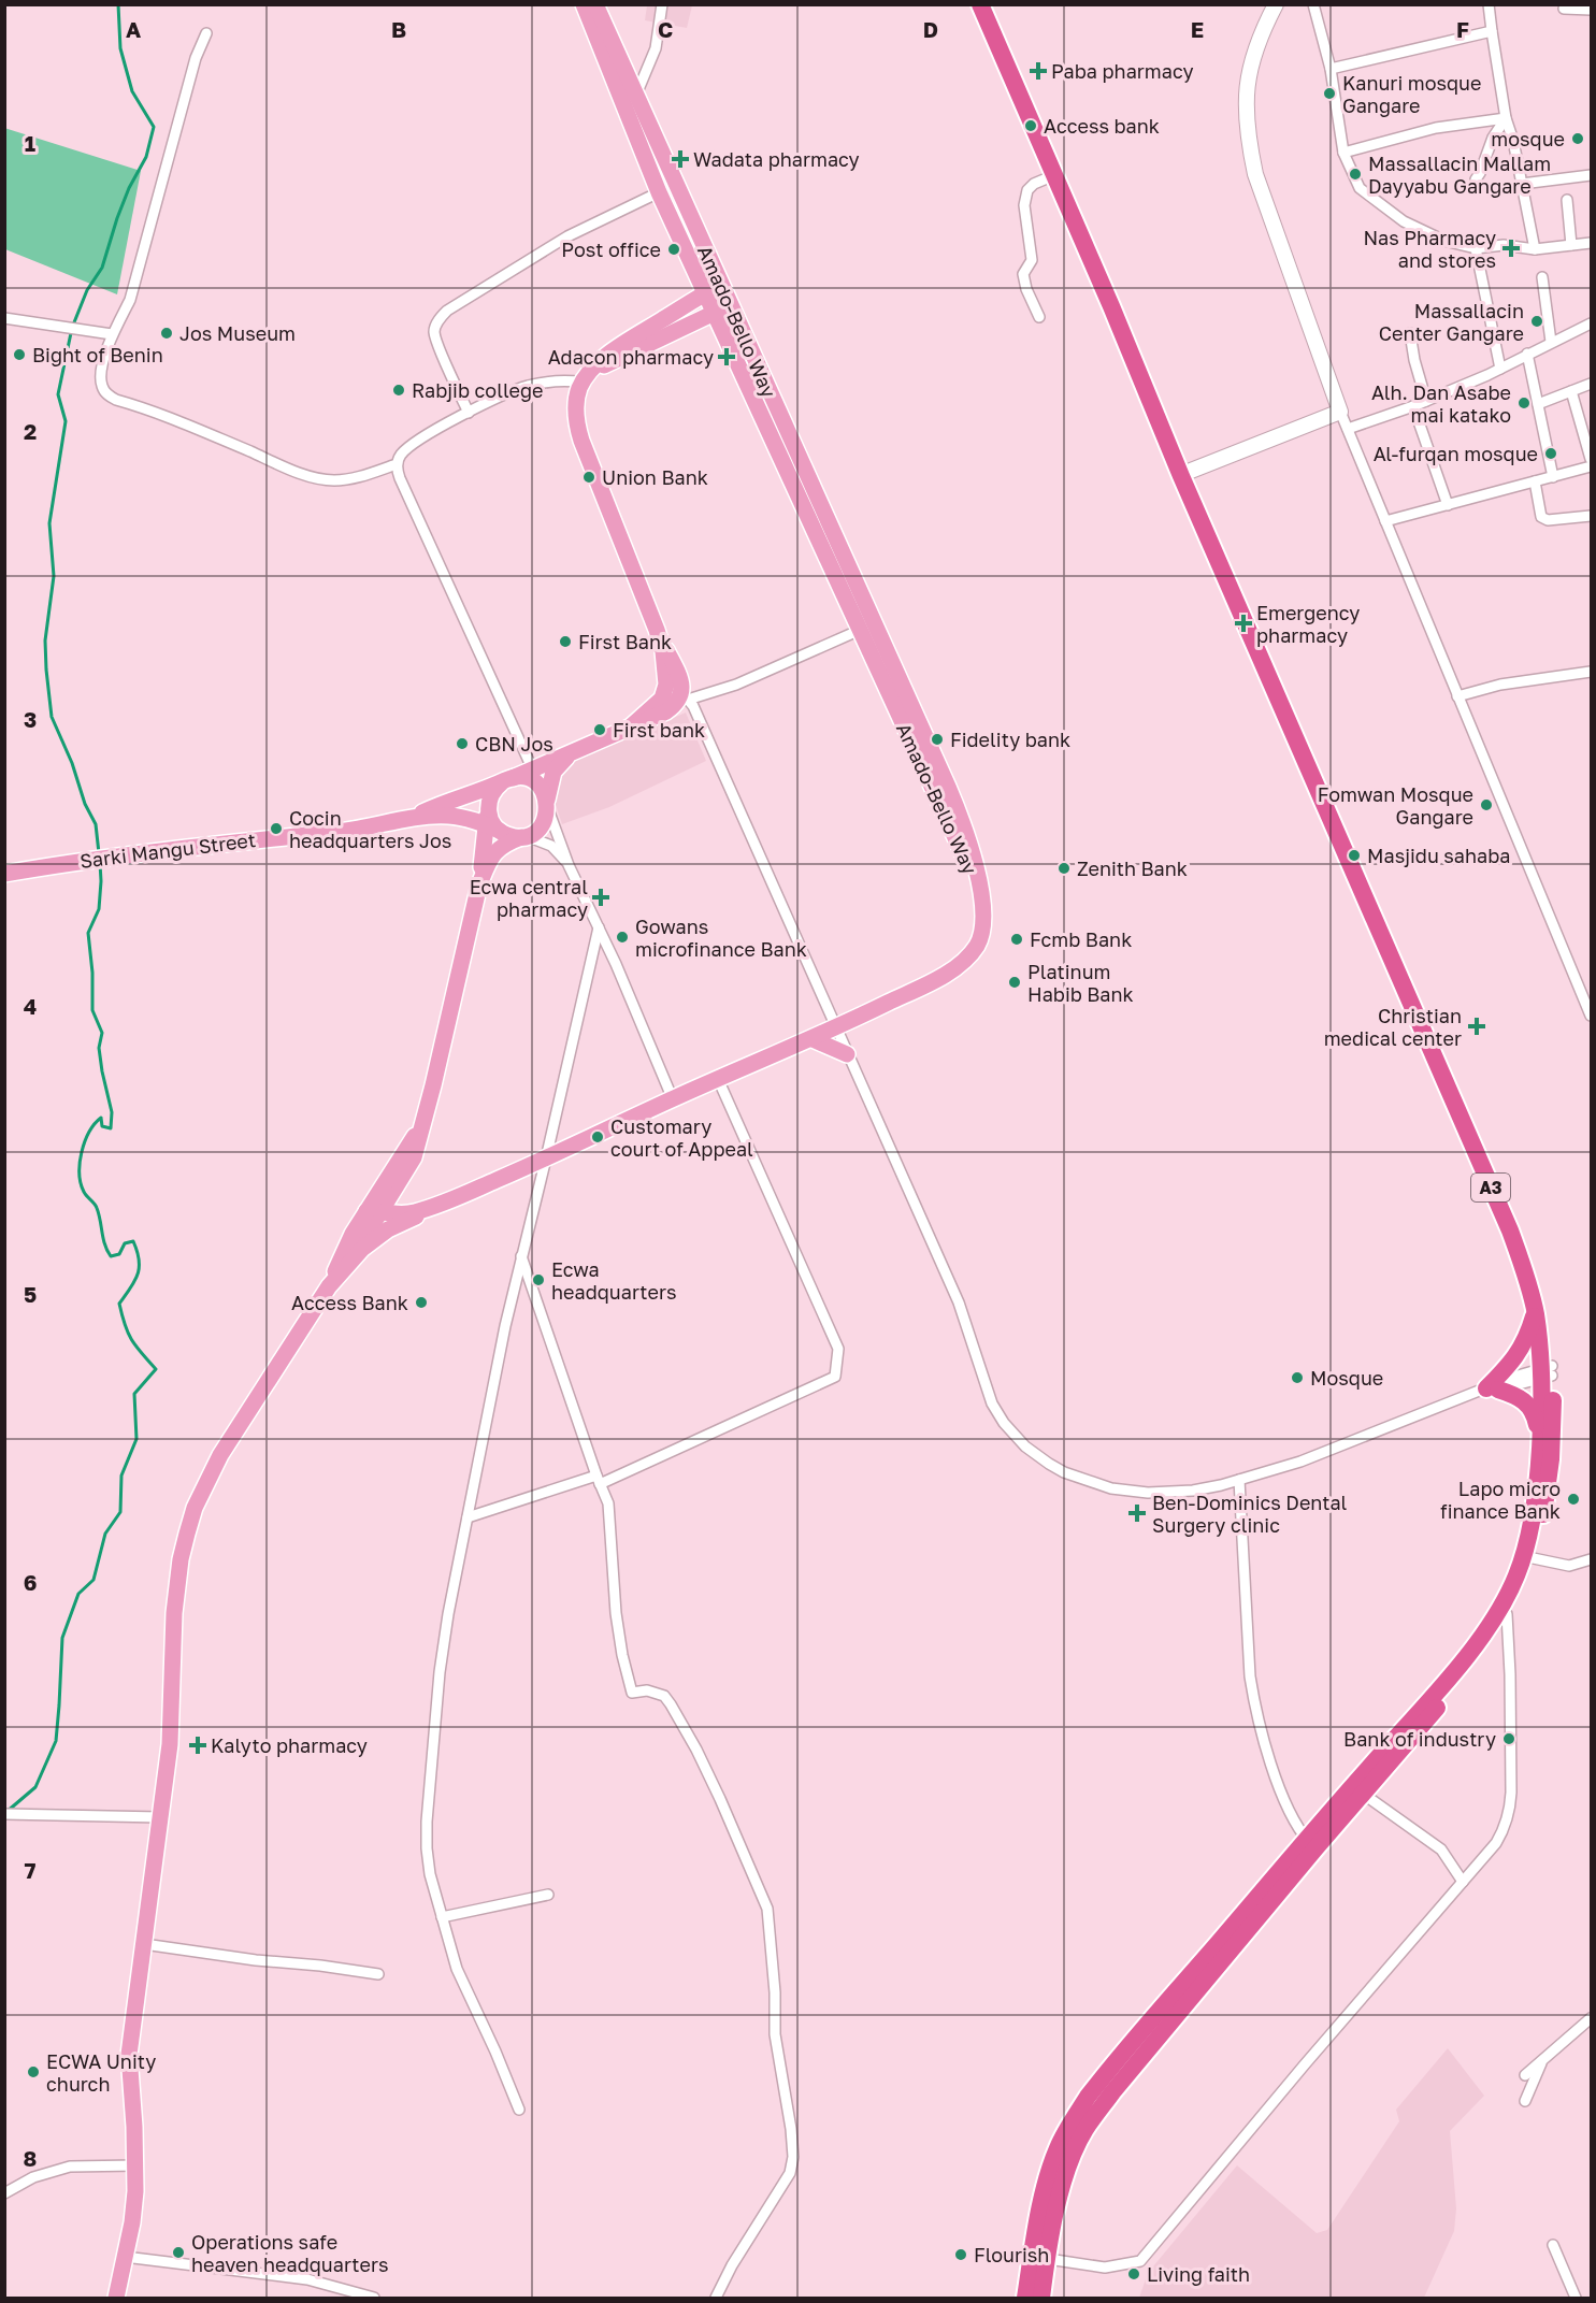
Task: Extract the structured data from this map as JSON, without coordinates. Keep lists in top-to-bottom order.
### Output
{
  "streets": {
    "highway": ["A3"],
    "main road": ["Amado-Bello Way", "Sarki Mangu Street"]
  },
  "places": {
    "health": [
      "Paba pharmacy",
      "Wadata pharmacy",
      "Nas Pharmacy and stores",
      "Adacon pharmacy",
      "Emergency pharmacy",
      "Ecwa central pharmacy",
      "Christian medical center",
      "Ben-Dominics Dental Surgery clinic",
      "Kalyto pharmacy"
    ],
    "other": [
      "Kanuri mosque Gangare",
      "Access bank",
      "mosque",
      "Massallacin Mallam Dayyabu Gangare",
      "Post office",
      "Massallacin Center Gangare",
      "Jos Museum",
      "Bight of Benin",
      "Rabjib college",
      "Alh. Dan Asabe mai katako",
      "Al-furqan mosque",
      "Union Bank",
      "First Bank",
      "First bank",
      "Fidelity bank",
      "CBN Jos",
      "Fomwan Mosque Gangare",
      "Cocin headquarters Jos",
      "Masjidu sahaba",
      "Zenith Bank",
      "Gowans microfinance Bank",
      "Fcmb Bank",
      "Platinum Habib Bank",
      "Customary court of Appeal",
      "Ecwa headquarters",
      "Access Bank",
      "Mosque",
      "Lapo micro finance Bank",
      "Bank of industry",
      "ECWA Unity church",
      "Operations safe heaven headquarters",
      "Flourish",
      "Living faith"
    ]
  },
  "grid": {
    "columns": [
      "A",
      "B",
      "C",
      "D",
      "E",
      "F"
    ],
    "rows": [
      "1",
      "2",
      "3",
      "4",
      "5",
      "6",
      "7",
      "8"
    ]
  }
}
